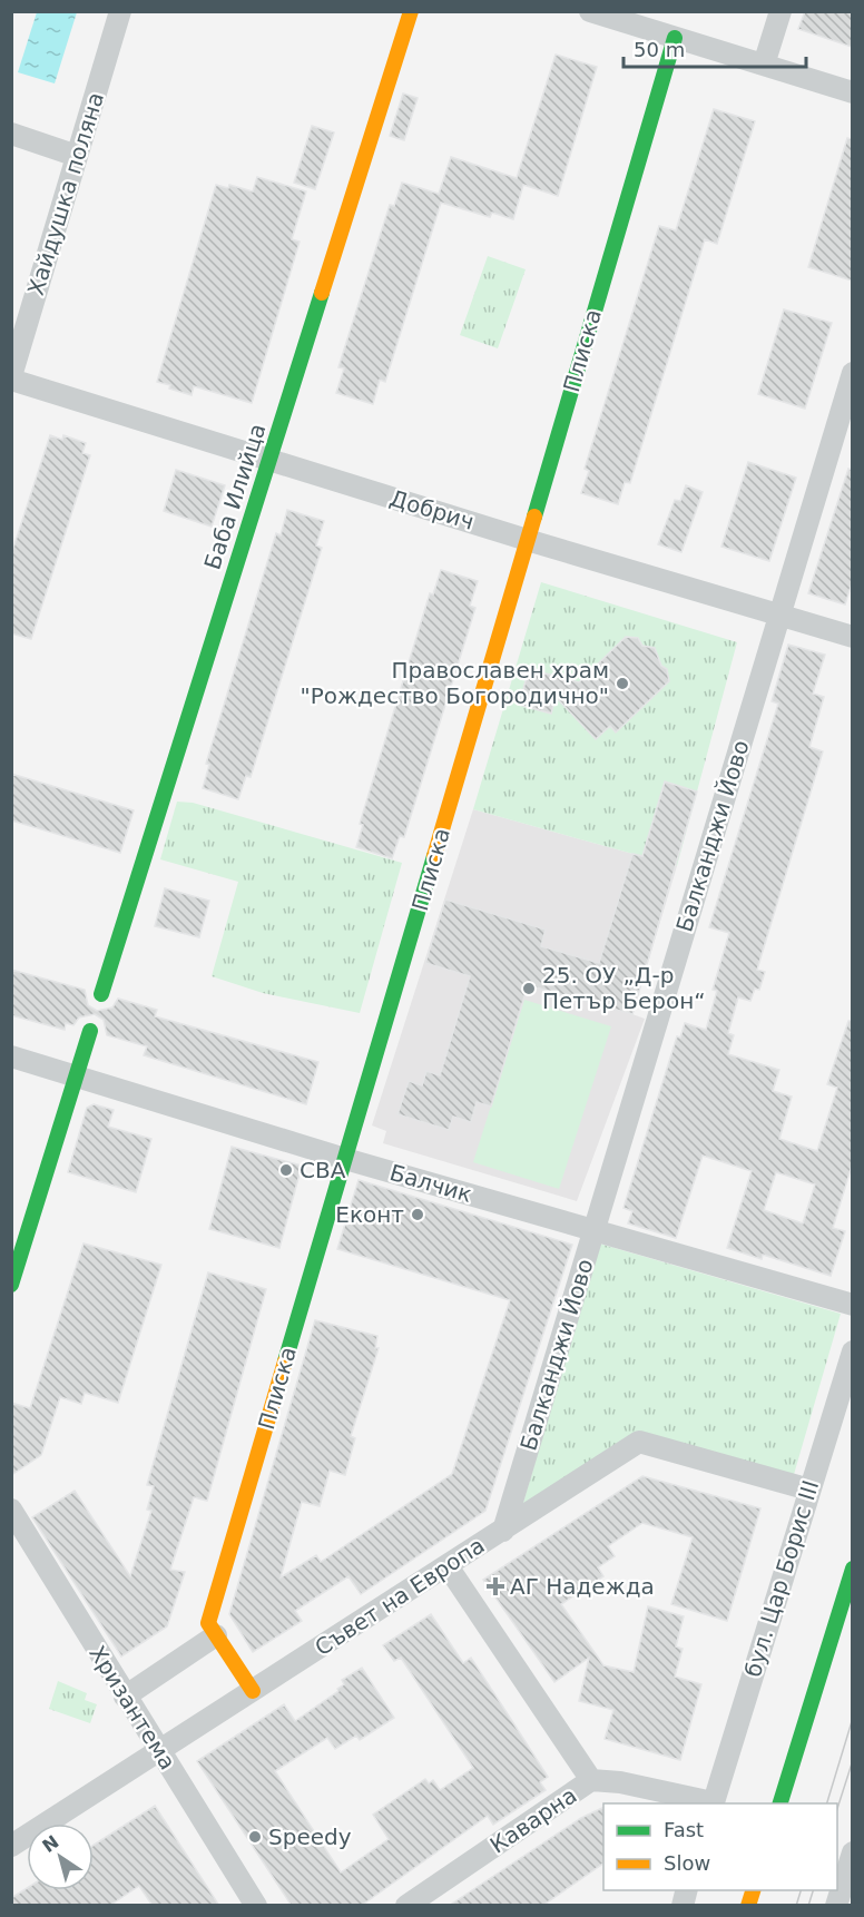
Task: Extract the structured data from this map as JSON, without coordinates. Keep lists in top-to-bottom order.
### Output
{
  "streets": {
    "street": [
      "Хайдушка поляна",
      "Плиска",
      "Баба Илийца",
      "Добрич",
      "Балканджи Йово",
      "Балчик",
      "бул. Цар Борис III",
      "Съвет на Европа",
      "Хризантема",
      "Каварна"
    ]
  },
  "crossings": [
    ["Хайдушка поляна", "Добрич"],
    ["Плиска", "Добрич"],
    ["Плиска", "Балчик"],
    ["Плиска", "Съвет на Европа"],
    ["Баба Илийца", "Добрич"],
    ["Добрич", "Балканджи Йово"],
    ["Балканджи Йово", "Балчик"],
    ["Балканджи Йово", "Съвет на Европа"],
    ["бул. Цар Борис III", "Съвет на Европа"],
    ["бул. Цар Борис III", "Каварна"],
    ["Съвет на Европа", "Хризантема"]
  ],
  "places": {
    "other": [
      "Православен храм \"Рождество Богородично\"",
      "25. ОУ „Д-р Петър Берон“",
      "CBA",
      "Еконт",
      "Speedy"
    ],
    "health": ["АГ Надежда"]
  },
  "legend": ["Fast", "Slow"],
  "scale_bar": "50 m",
  "north": "top left"
}
